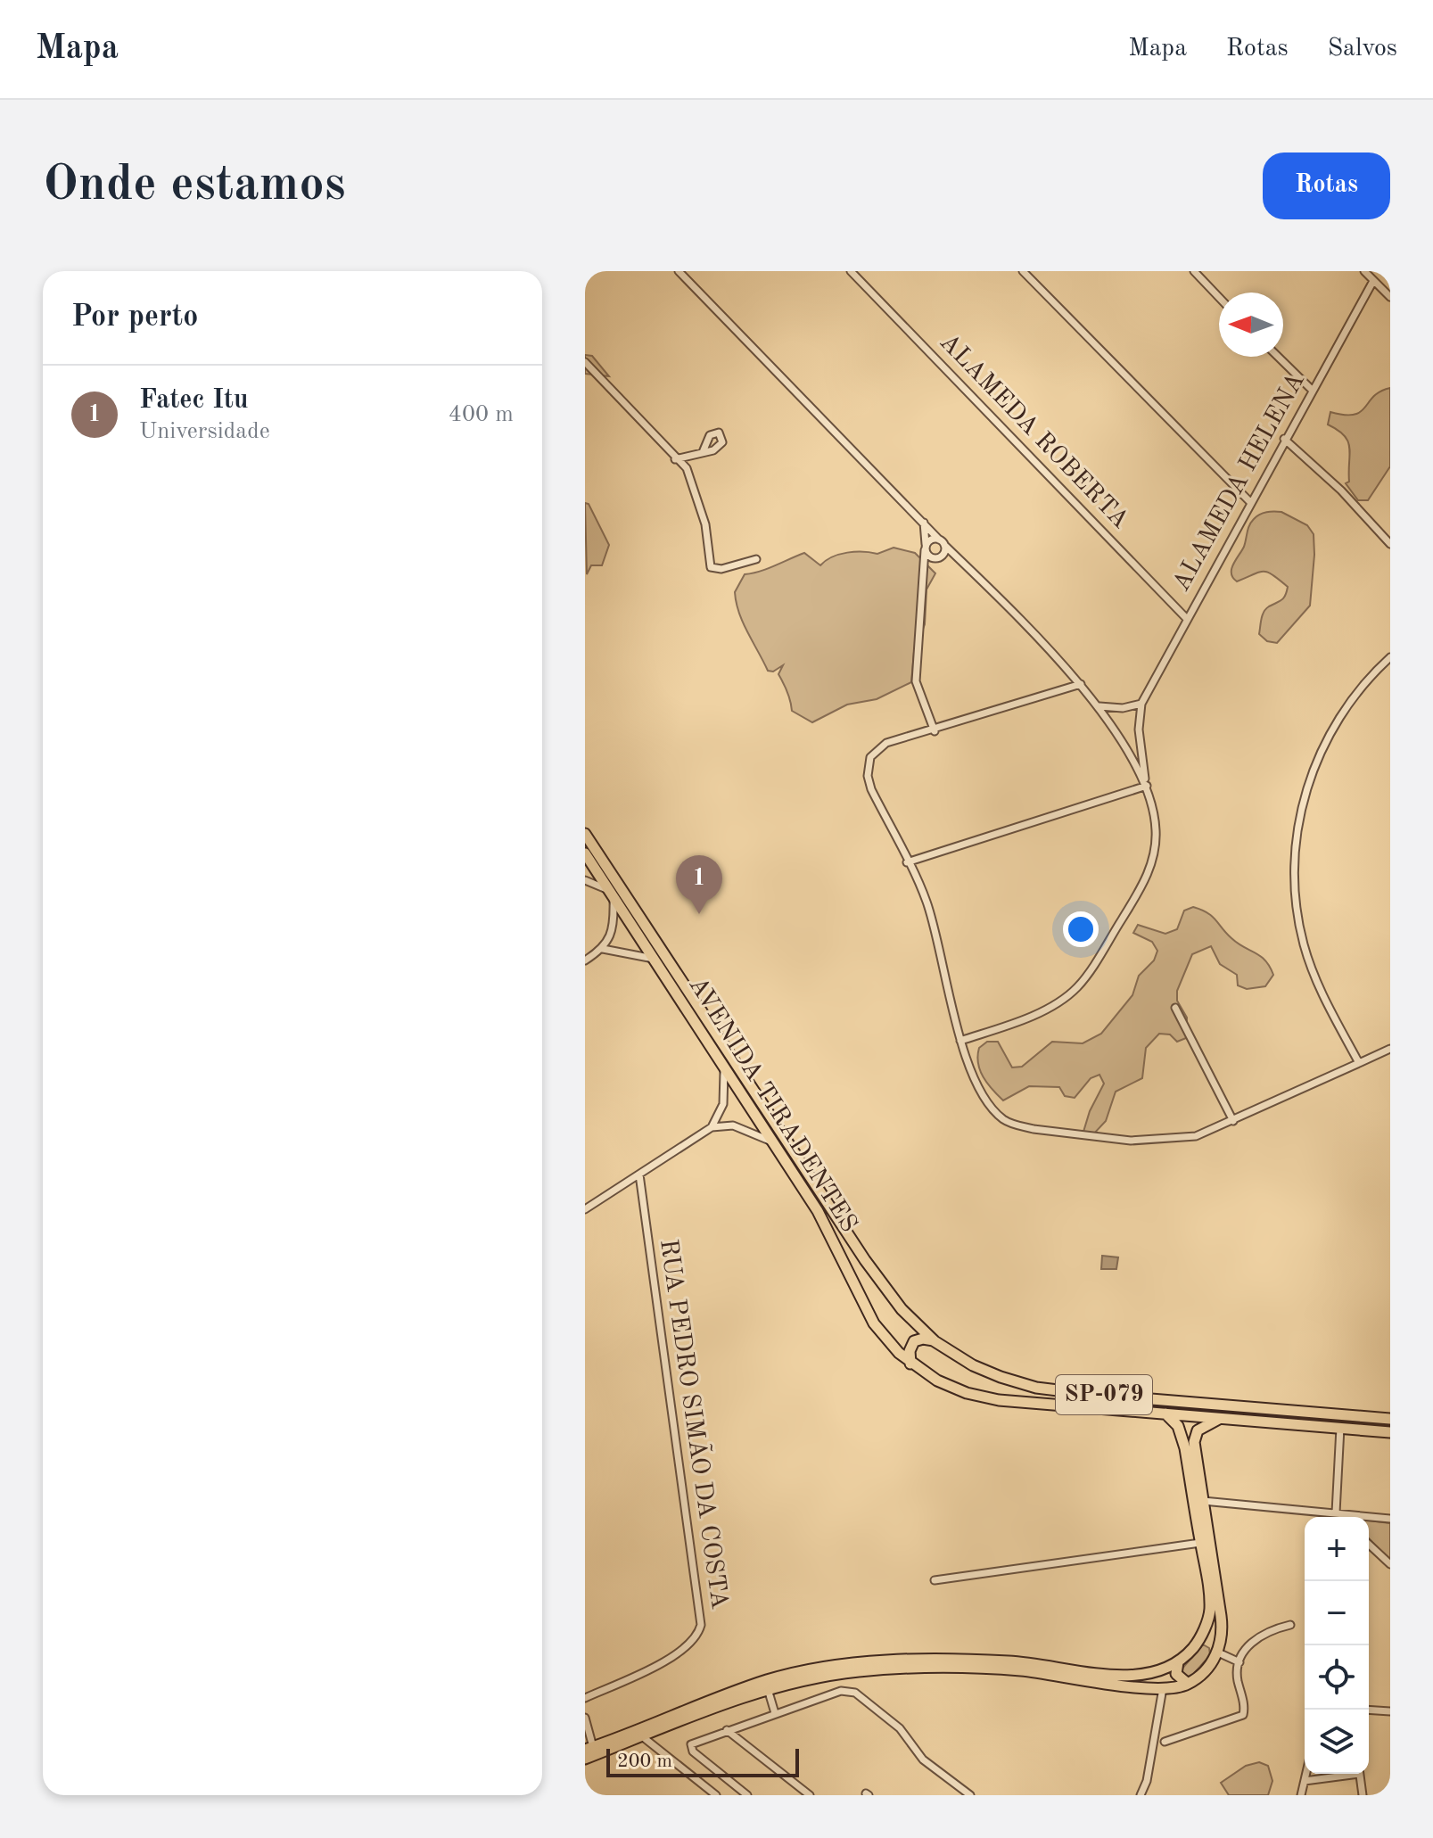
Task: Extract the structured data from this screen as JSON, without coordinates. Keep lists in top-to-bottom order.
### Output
{
  "streets": {
    "main road": ["AVENIDA TIRADENTES", "SP-079"],
    "street": ["ALAMEDA ROBERTA", "ALAMEDA HELENA", "RUA PEDRO SIMÃO DA COSTA"]
  },
  "crossings": [
    ["ALAMEDA ROBERTA", "ALAMEDA HELENA"]
  ],
  "scale_bar": "200 m",
  "north": "left",
  "page": {
    "header": "Mapa",
    "nav": ["Mapa", "Rotas", "Salvos"],
    "buttons": "Rotas",
    "title": "Onde estamos",
    "heading": "Por perto",
    "list": [
      {
        "mark": "1",
        "name": "Fatec Itu",
        "note": "Universidade",
        "value": "400 m"
      }
    ],
    "pins": "1",
    "map_buttons": ["+", "−"],
    "scale": "200 m"
  }
}
